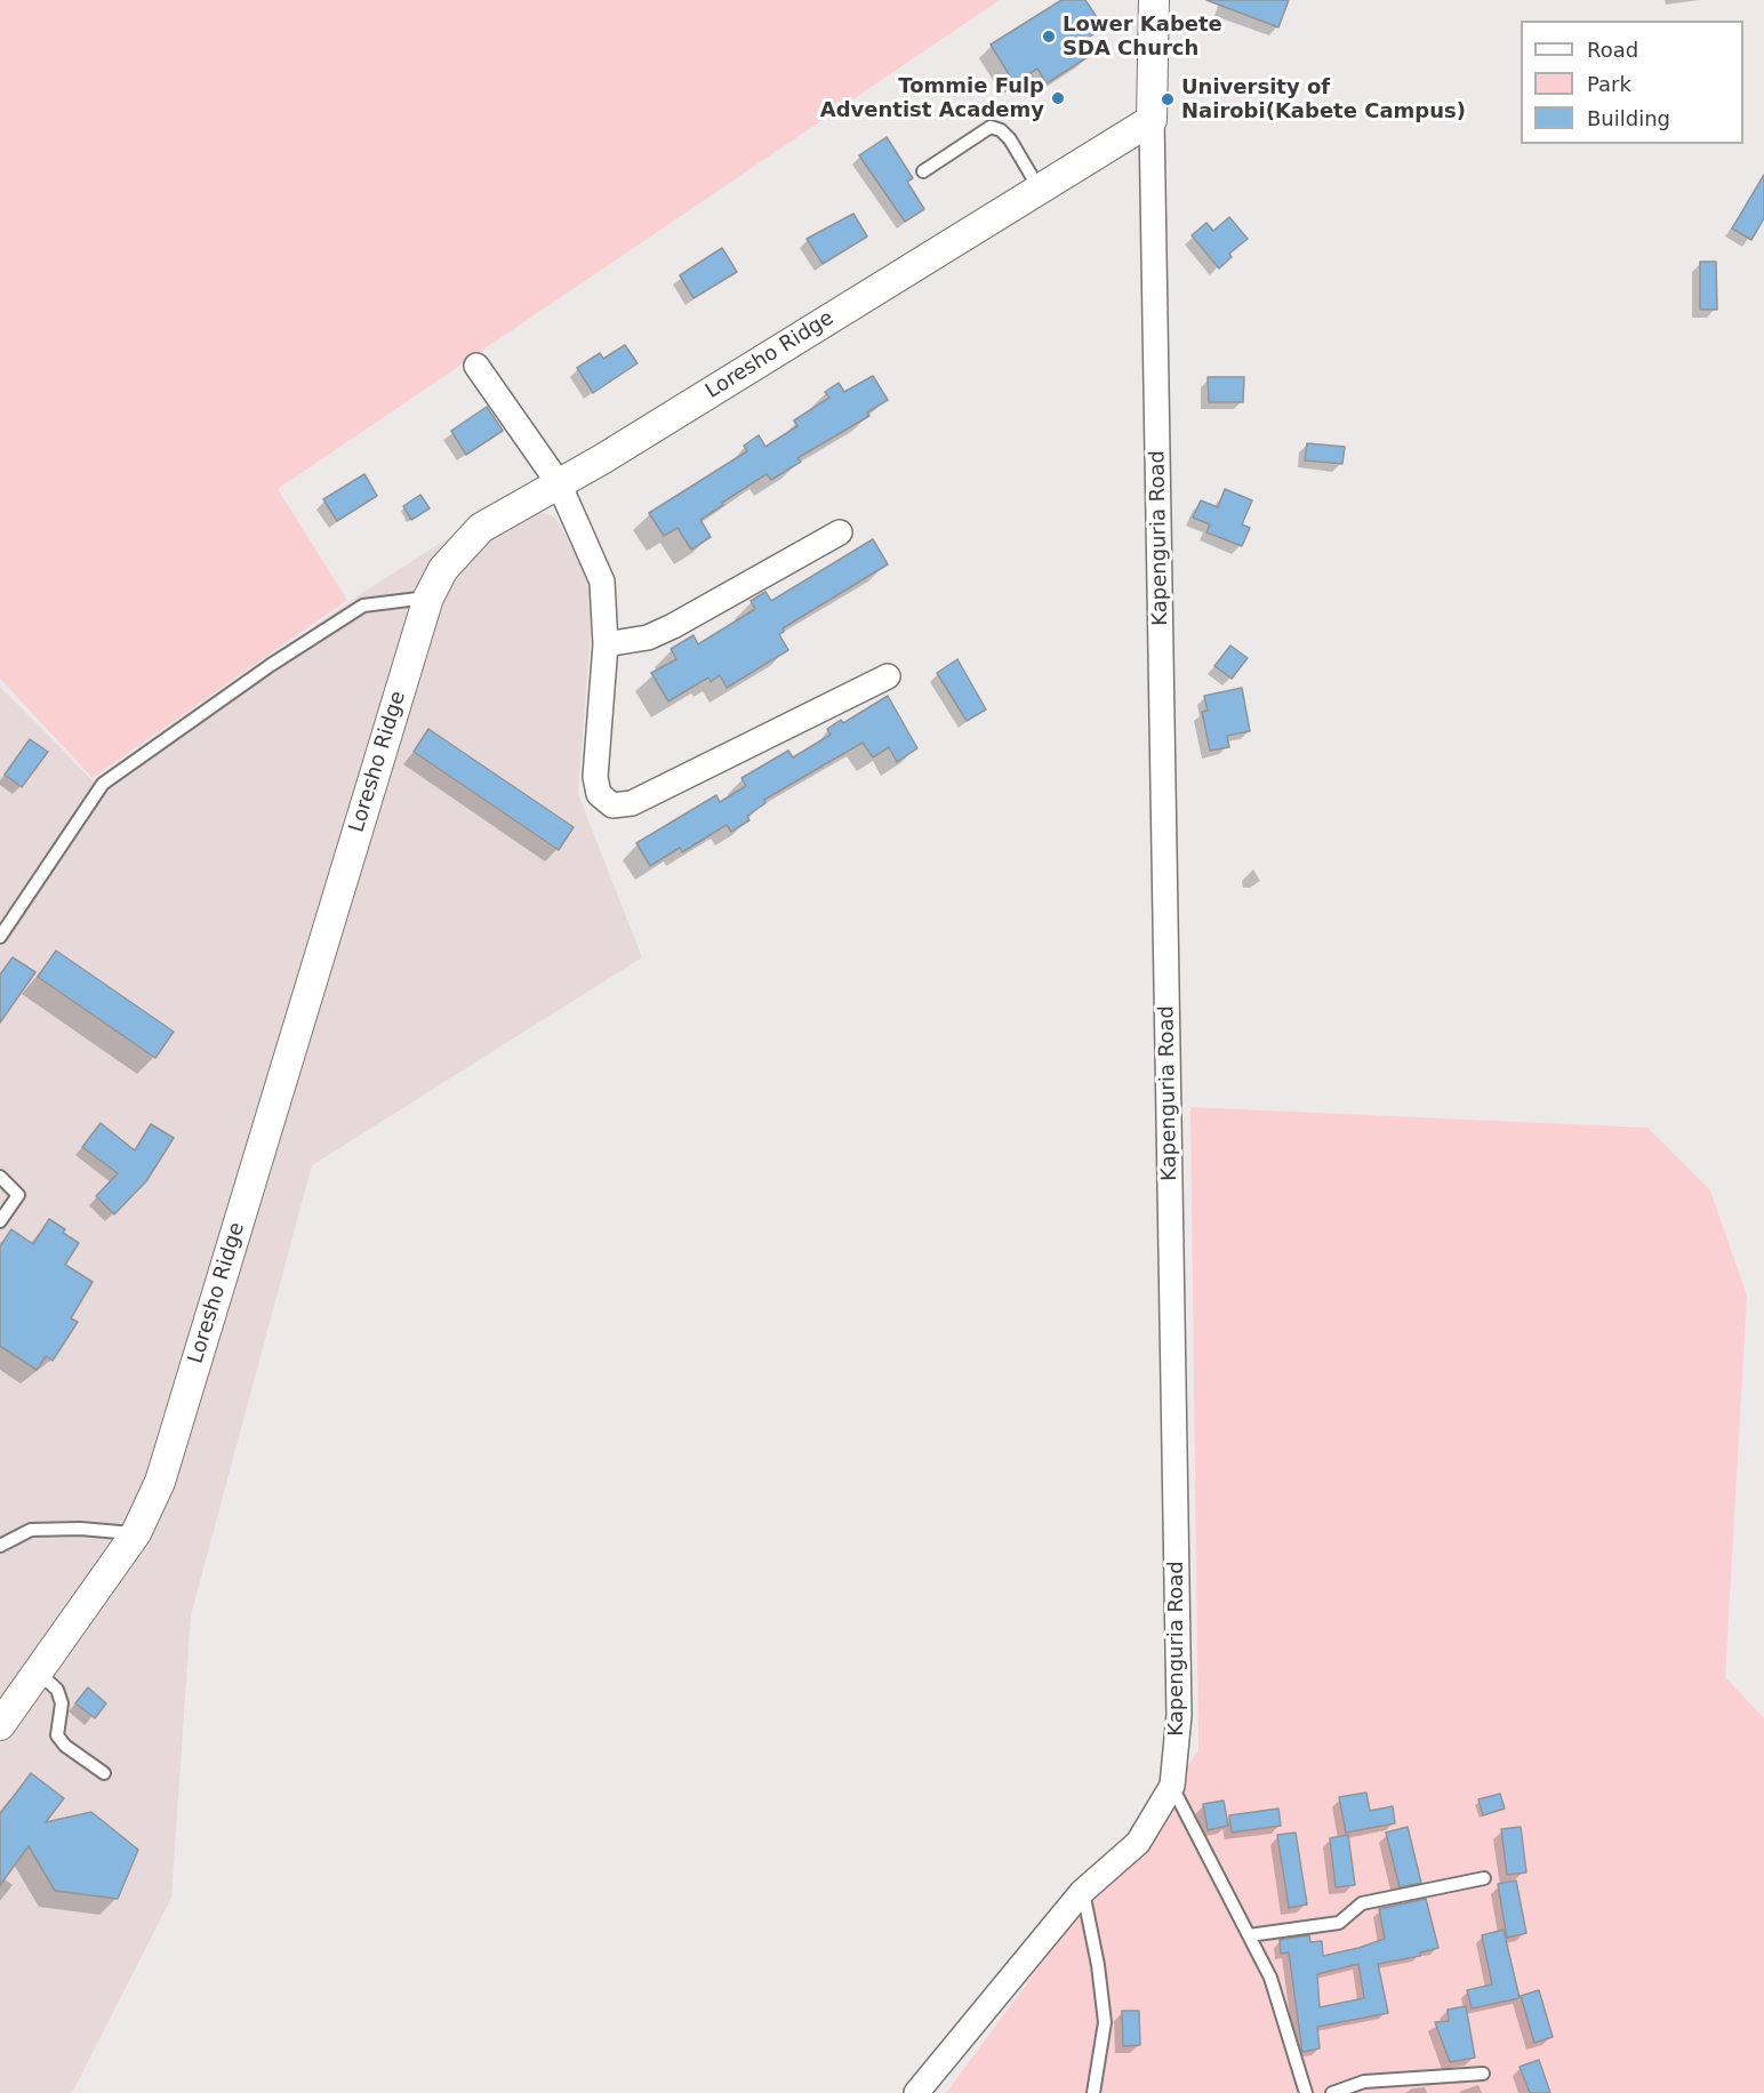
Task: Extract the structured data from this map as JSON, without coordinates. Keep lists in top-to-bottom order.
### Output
{
  "streets": {
    "street": ["Loresho Ridge", "Kapenguria Road"]
  },
  "crossings": [
    ["Loresho Ridge", "Kapenguria Road"]
  ],
  "places": ["Lower Kabete SDA Church", "Tommie Fulp Adventist Academy", "University of Nairobi(Kabete Campus)"],
  "legend": ["Road", "Park", "Building"]
}
